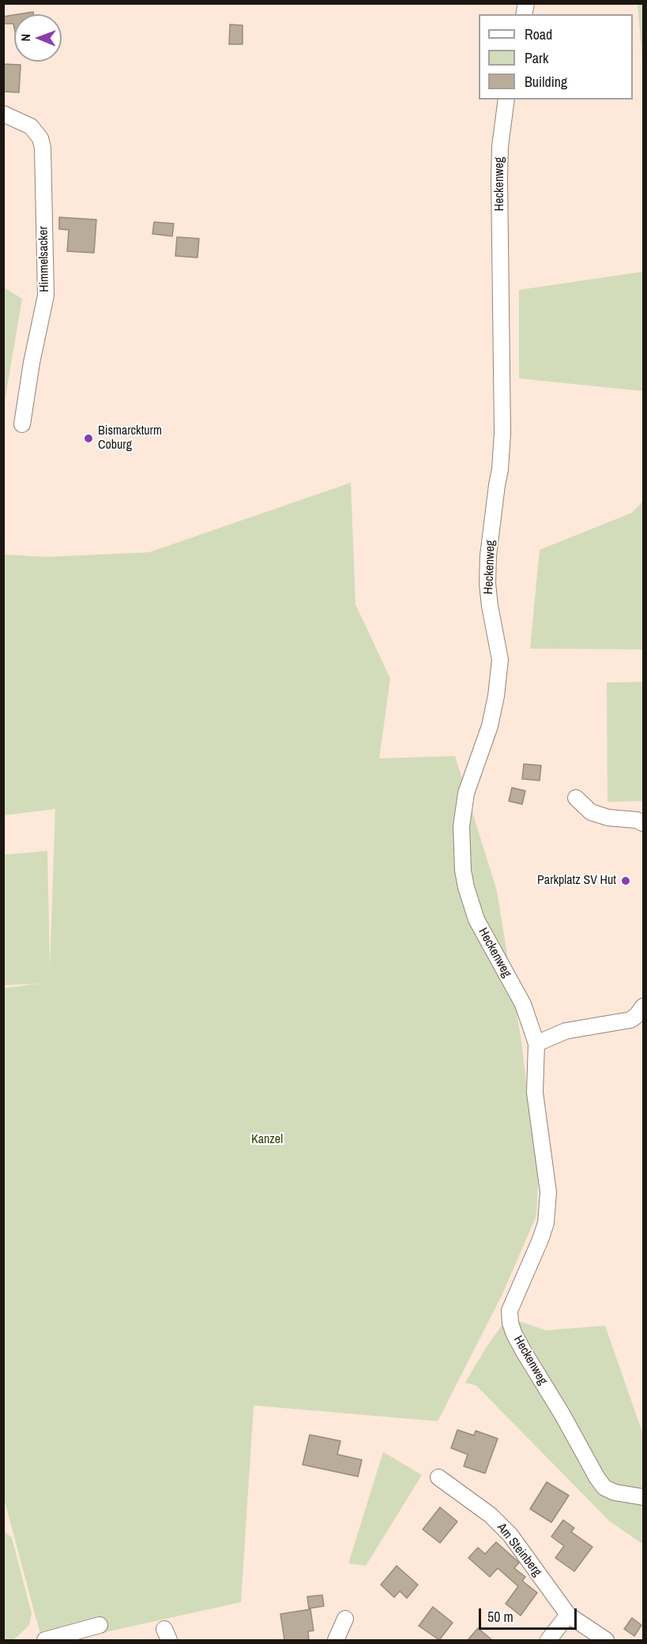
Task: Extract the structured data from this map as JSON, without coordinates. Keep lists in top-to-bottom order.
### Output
{
  "streets": {
    "street": ["Heckenweg", "Himmelsacker", "Am Steinberg"]
  },
  "parks": ["Kanzel"],
  "places": ["Bismarckturm Coburg", "Parkplatz SV Hut"],
  "legend": ["Road", "Park", "Building"],
  "scale_bar": "50 m",
  "north": "left"
}
